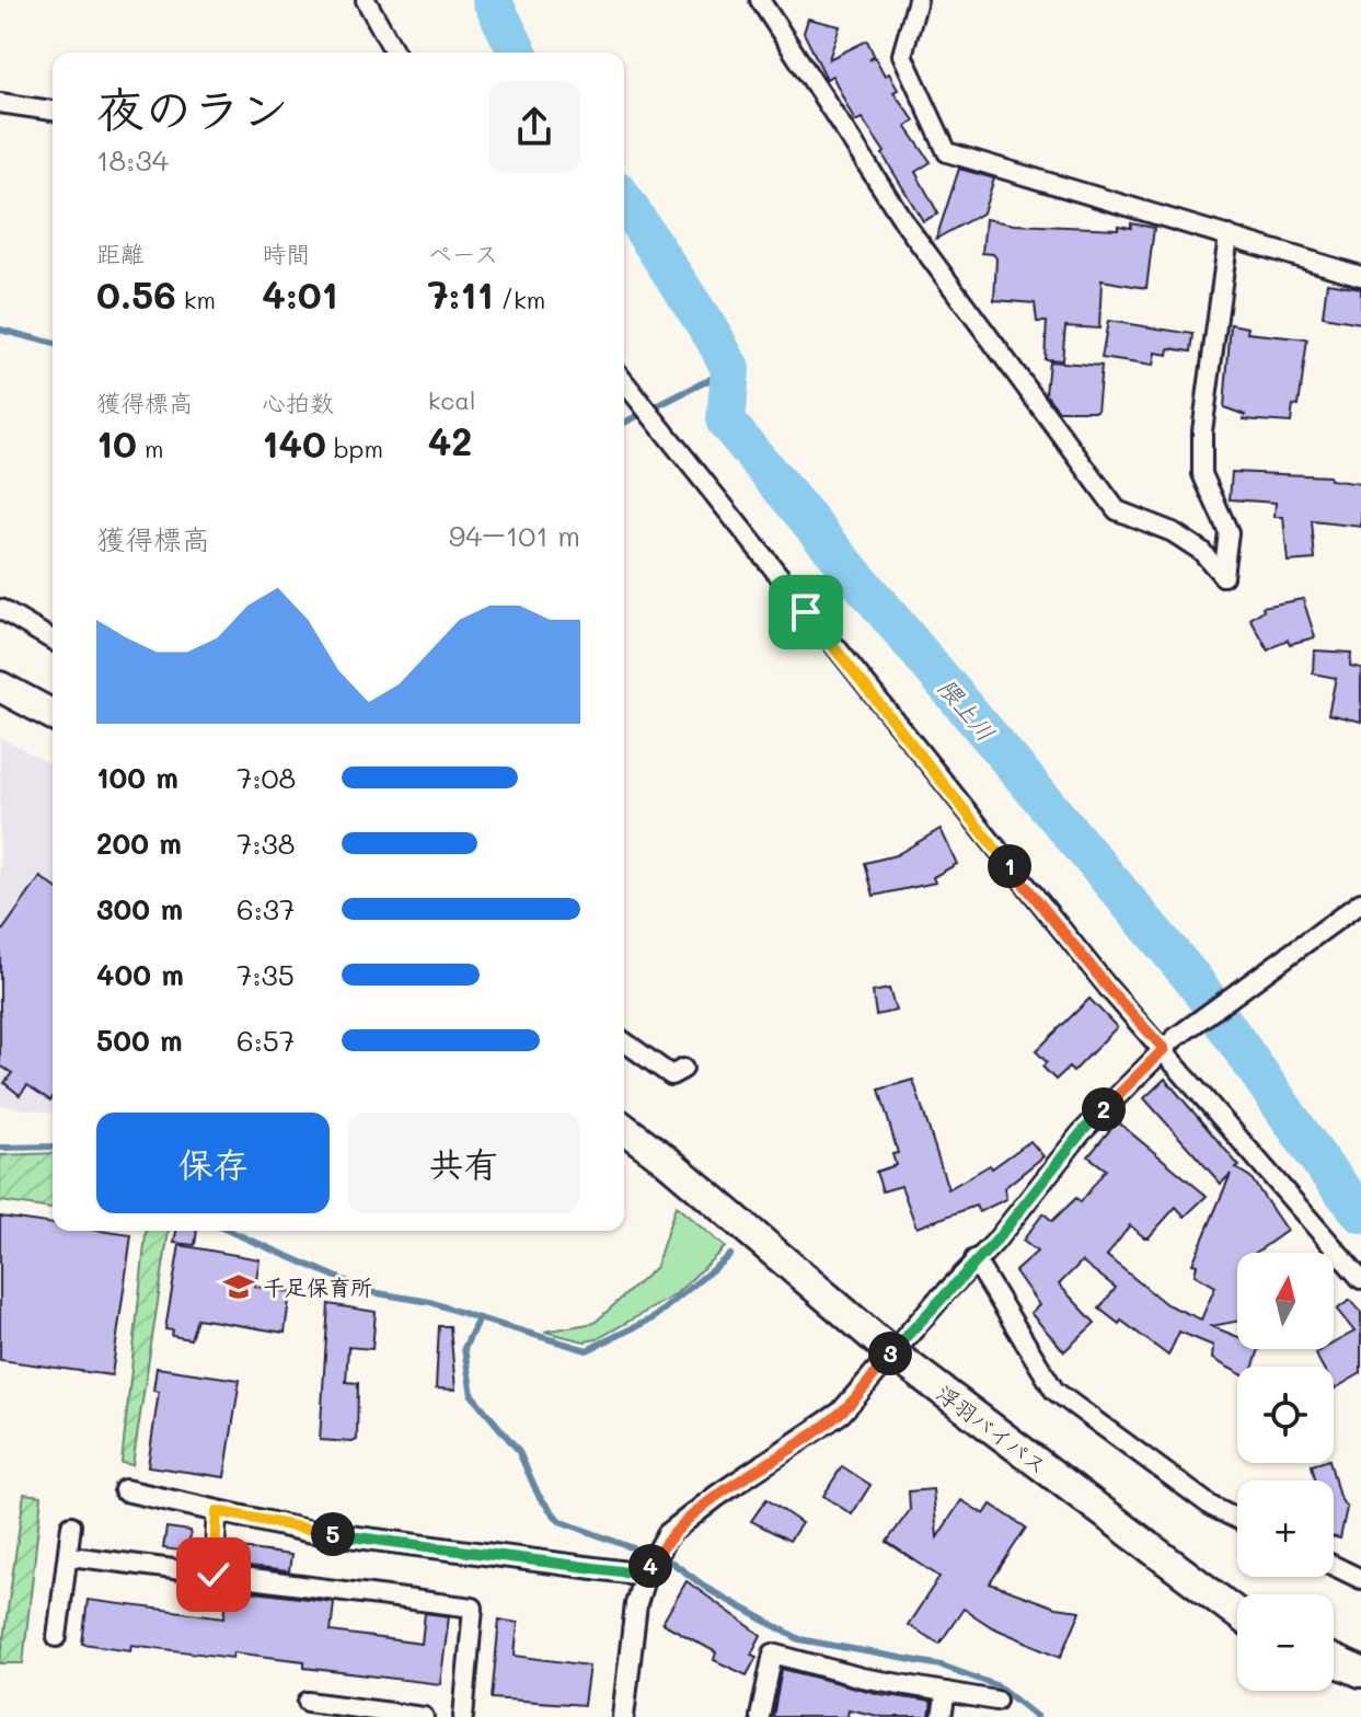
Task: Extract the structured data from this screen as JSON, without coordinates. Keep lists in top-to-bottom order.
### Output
{
  "streets": {
    "highway": ["浮羽バイパス"]
  },
  "water": ["隈上川"],
  "places": {
    "school or university": ["千足保育所"]
  },
  "north": "top",
  "page": {
    "heading": ["夜のラン", "18:34"],
    "stats": [
      ["距離", "0.56 km"],
      ["時間", "4:01"],
      ["ペース", "7:11 /km"],
      ["獲得標高", "10 m"],
      ["心拍数", "140 bpm"],
      ["kcal", "42"]
    ],
    "chart": ["獲得標高", "94–101 m"],
    "list": [
      {
        "name": "100 m",
        "note": "7:08"
      },
      {
        "name": "200 m",
        "note": "7:38"
      },
      {
        "name": "300 m",
        "note": "6:37"
      },
      {
        "name": "400 m",
        "note": "7:35"
      },
      {
        "name": "500 m",
        "note": "6:57"
      }
    ],
    "pins": [
      "1",
      "2",
      "3",
      "5",
      "4"
    ],
    "buttons": ["保存", "共有"],
    "map_buttons": ["+", "−"]
  }
}
